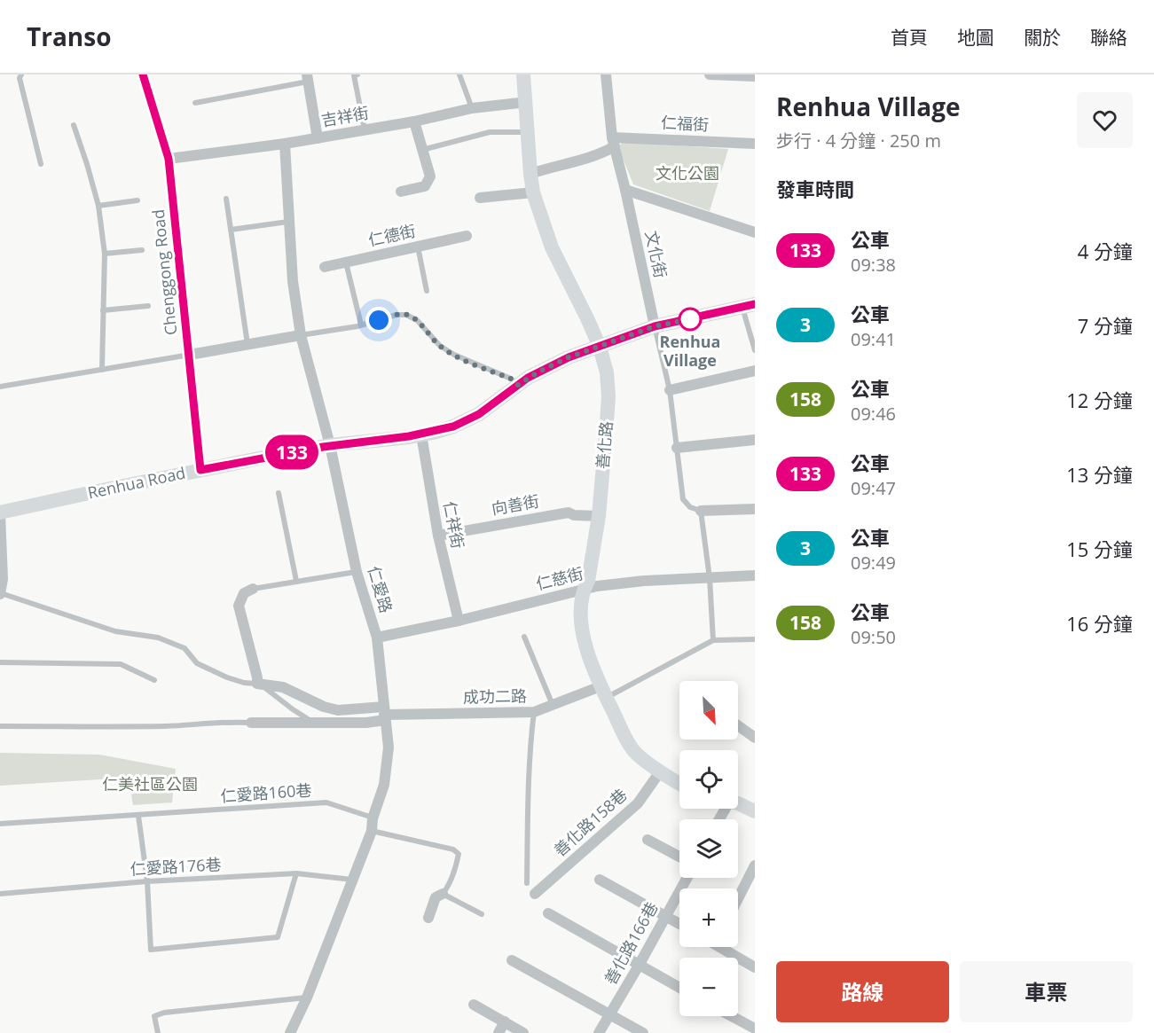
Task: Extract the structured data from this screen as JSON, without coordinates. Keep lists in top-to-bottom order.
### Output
{
  "streets": {
    "street": [
      "吉祥街",
      "仁福街",
      "仁德街",
      "文化街",
      "Chenggong Road",
      "善化路",
      "Renhua Road",
      "向善街",
      "仁祥街",
      "仁慈街",
      "仁愛路",
      "成功二路",
      "善化路158巷",
      "善化路166巷"
    ],
    "lane": ["仁愛路160巷", "仁愛路176巷"]
  },
  "crossings": [
    ["吉祥街", "Chenggong Road"],
    ["吉祥街", "善化路"],
    ["吉祥街", "仁愛路"],
    ["仁福街", "文化街"],
    ["文化街", "Renhua Road"],
    ["Chenggong Road", "Renhua Road"],
    ["善化路", "Renhua Road"],
    ["善化路", "向善街"],
    ["善化路", "仁慈街"],
    ["善化路", "成功二路"],
    ["善化路", "善化路158巷"],
    ["Renhua Road", "仁祥街"],
    ["Renhua Road", "仁愛路"],
    ["向善街", "仁祥街"],
    ["仁祥街", "仁慈街"],
    ["仁慈街", "仁愛路"],
    ["仁愛路", "成功二路"],
    ["仁愛路", "仁愛路160巷"],
    ["仁愛路", "仁愛路176巷"]
  ],
  "parks": ["文化公園", "仁美社區公園"],
  "places": ["Renhua Village"],
  "lines": ["bus line 133"],
  "north": "bottom right",
  "page": {
    "header": "Transo",
    "nav": [
      "首頁",
      "地圖",
      "關於",
      "聯絡"
    ],
    "on_map": "133",
    "heading": [
      ["Renhua Village", "步行 · 4 分鐘 · 250 m"],
      "發車時間"
    ],
    "list": [
      {
        "mark": "133",
        "name": "公車",
        "note": "09:38",
        "value": "4 分鐘"
      },
      {
        "mark": "3",
        "name": "公車",
        "note": "09:41",
        "value": "7 分鐘"
      },
      {
        "mark": "158",
        "name": "公車",
        "note": "09:46",
        "value": "12 分鐘"
      },
      {
        "mark": "133",
        "name": "公車",
        "note": "09:47",
        "value": "13 分鐘"
      },
      {
        "mark": "3",
        "name": "公車",
        "note": "09:49",
        "value": "15 分鐘"
      },
      {
        "mark": "158",
        "name": "公車",
        "note": "09:50",
        "value": "16 分鐘"
      }
    ],
    "map_buttons": ["+", "−"],
    "buttons": ["路線", "車票"]
  }
}
